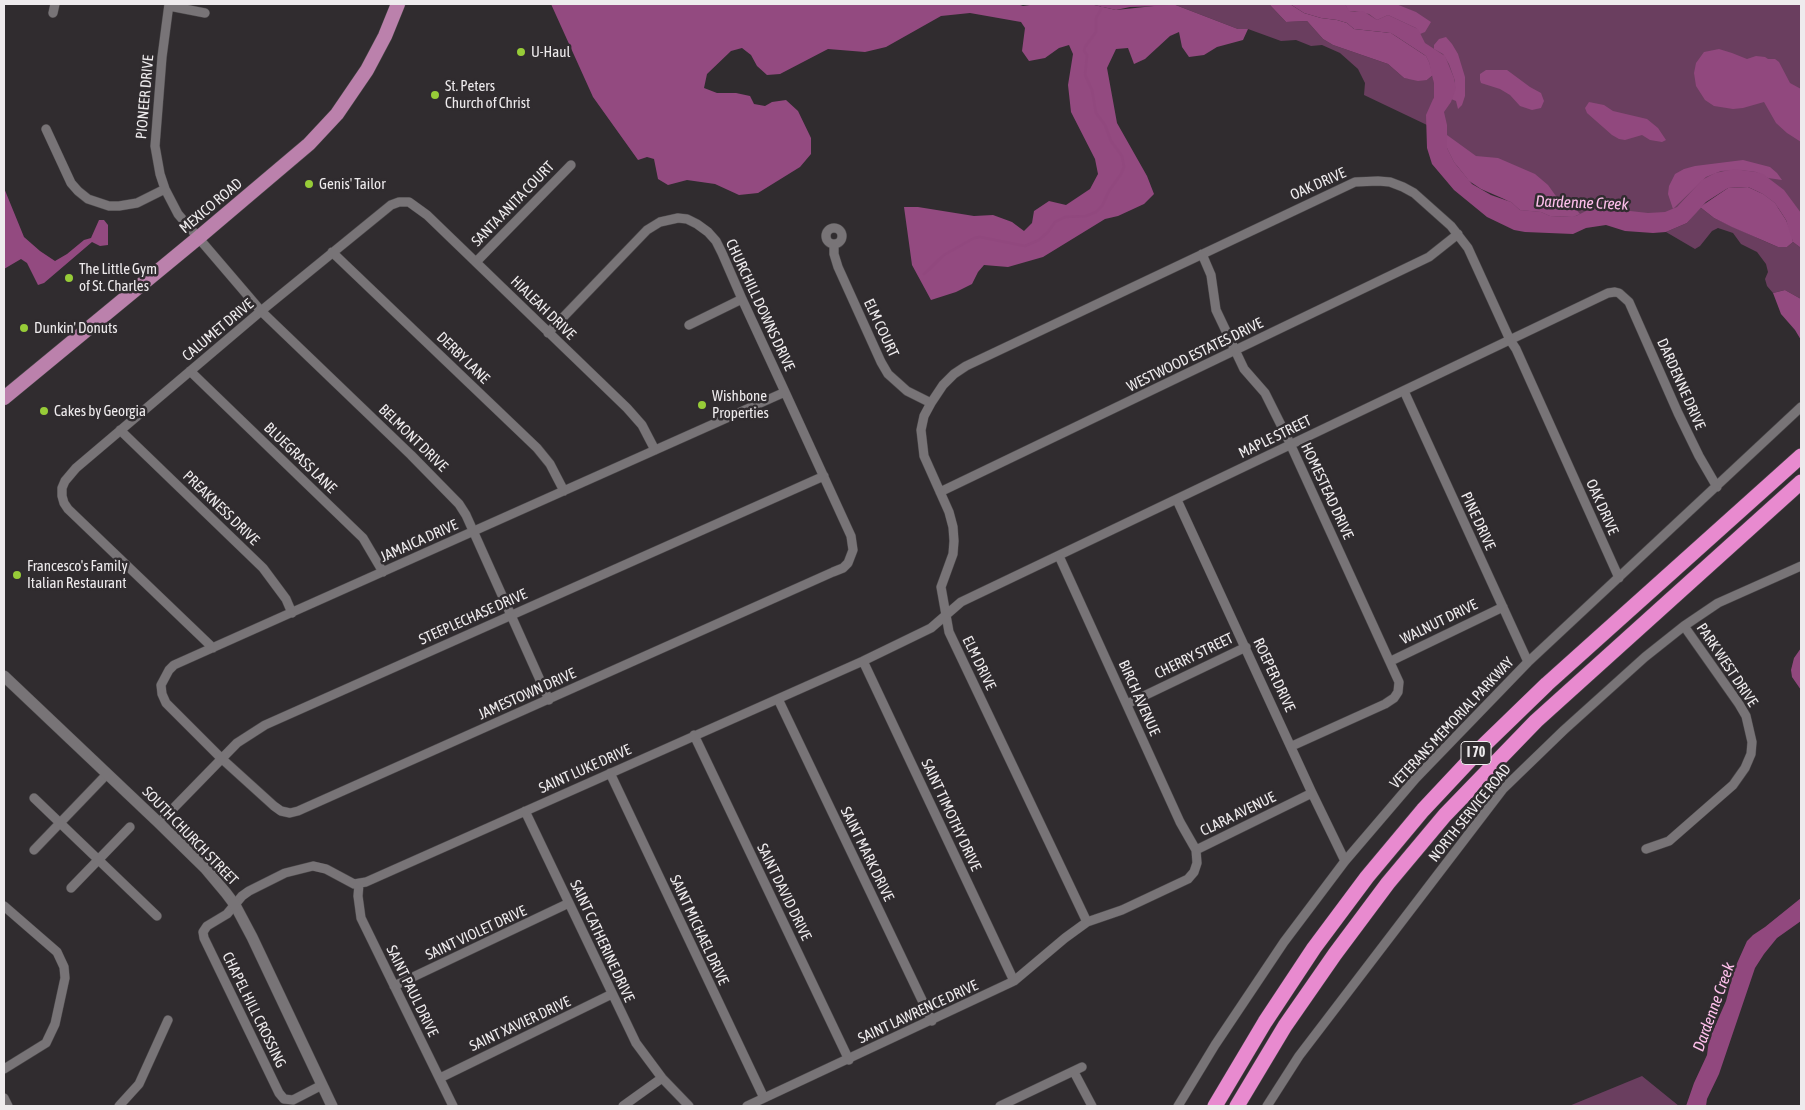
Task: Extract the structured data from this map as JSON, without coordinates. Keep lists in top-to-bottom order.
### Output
{
  "streets": {
    "highway": ["I 70"],
    "main road": ["MEXICO ROAD"],
    "street": [
      "PIONEER DRIVE",
      "OAK DRIVE",
      "SANTA ANITA COURT",
      "CHURCHILL DOWNS DRIVE",
      "HIALEAH DRIVE",
      "ELM COURT",
      "CALUMET DRIVE",
      "WESTWOOD ESTATES DRIVE",
      "DERBY LANE",
      "DARDENNE DRIVE",
      "MAPLE STREET",
      "BELMONT DRIVE",
      "BLUEGRASS LANE",
      "HOMESTEAD DRIVE",
      "PREAKNESS DRIVE",
      "PINE DRIVE",
      "JAMAICA DRIVE",
      "STEEPLECHASE DRIVE",
      "WALNUT DRIVE",
      "CHERRY STREET",
      "ELM DRIVE",
      "PARK WEST DRIVE",
      "ROEPER DRIVE",
      "JAMESTOWN DRIVE",
      "BIRCH AVENUE",
      "VETERANS MEMORIAL PARKWAY",
      "SAINT LUKE DRIVE",
      "NORTH SERVICE ROAD",
      "CLARA AVENUE",
      "SAINT TIMOTHY DRIVE",
      "SOUTH CHURCH STREET",
      "SAINT MARK DRIVE",
      "SAINT DAVID DRIVE",
      "SAINT MICHAEL DRIVE",
      "SAINT VIOLET DRIVE",
      "SAINT CATHERINE DRIVE",
      "SAINT PAUL DRIVE",
      "CHAPEL HILL CROSSING",
      "SAINT LAWRENCE DRIVE",
      "SAINT XAVIER DRIVE"
    ]
  },
  "crossings": [
    ["PIONEER DRIVE", "MEXICO ROAD"],
    ["PIONEER DRIVE", "BELMONT DRIVE"],
    ["OAK DRIVE", "ELM COURT"],
    ["OAK DRIVE", "WESTWOOD ESTATES DRIVE"],
    ["OAK DRIVE", "MAPLE STREET"],
    ["OAK DRIVE", "HOMESTEAD DRIVE"],
    ["OAK DRIVE", "ELM DRIVE"],
    ["OAK DRIVE", "VETERANS MEMORIAL PARKWAY"],
    ["SANTA ANITA COURT", "HIALEAH DRIVE"],
    ["MEXICO ROAD", "BELMONT DRIVE"],
    ["CHURCHILL DOWNS DRIVE", "HIALEAH DRIVE"],
    ["CHURCHILL DOWNS DRIVE", "JAMAICA DRIVE"],
    ["CHURCHILL DOWNS DRIVE", "STEEPLECHASE DRIVE"],
    ["CHURCHILL DOWNS DRIVE", "JAMESTOWN DRIVE"],
    ["HIALEAH DRIVE", "CALUMET DRIVE"],
    ["HIALEAH DRIVE", "JAMAICA DRIVE"],
    ["ELM COURT", "ELM DRIVE"],
    ["CALUMET DRIVE", "DERBY LANE"],
    ["CALUMET DRIVE", "BELMONT DRIVE"],
    ["CALUMET DRIVE", "BLUEGRASS LANE"],
    ["CALUMET DRIVE", "PREAKNESS DRIVE"],
    ["CALUMET DRIVE", "JAMAICA DRIVE"],
    ["WESTWOOD ESTATES DRIVE", "HOMESTEAD DRIVE"],
    ["WESTWOOD ESTATES DRIVE", "ELM DRIVE"],
    ["DERBY LANE", "JAMAICA DRIVE"],
    ["DARDENNE DRIVE", "MAPLE STREET"],
    ["DARDENNE DRIVE", "VETERANS MEMORIAL PARKWAY"],
    ["MAPLE STREET", "HOMESTEAD DRIVE"],
    ["MAPLE STREET", "PINE DRIVE"],
    ["MAPLE STREET", "ELM DRIVE"],
    ["MAPLE STREET", "ROEPER DRIVE"],
    ["MAPLE STREET", "BIRCH AVENUE"],
    ["MAPLE STREET", "SAINT LUKE DRIVE"],
    ["BELMONT DRIVE", "JAMAICA DRIVE"],
    ["BELMONT DRIVE", "STEEPLECHASE DRIVE"],
    ["BELMONT DRIVE", "JAMESTOWN DRIVE"],
    ["BLUEGRASS LANE", "JAMAICA DRIVE"],
    ["HOMESTEAD DRIVE", "WALNUT DRIVE"],
    ["PREAKNESS DRIVE", "JAMAICA DRIVE"],
    ["PINE DRIVE", "WALNUT DRIVE"],
    ["PINE DRIVE", "VETERANS MEMORIAL PARKWAY"],
    ["JAMAICA DRIVE", "STEEPLECHASE DRIVE"],
    ["JAMAICA DRIVE", "JAMESTOWN DRIVE"],
    ["STEEPLECHASE DRIVE", "JAMESTOWN DRIVE"],
    ["STEEPLECHASE DRIVE", "SOUTH CHURCH STREET"],
    ["WALNUT DRIVE", "ROEPER DRIVE"],
    ["CHERRY STREET", "ROEPER DRIVE"],
    ["CHERRY STREET", "BIRCH AVENUE"],
    ["ELM DRIVE", "SAINT LUKE DRIVE"],
    ["ELM DRIVE", "CLARA AVENUE"],
    ["ELM DRIVE", "SAINT LAWRENCE DRIVE"],
    ["PARK WEST DRIVE", "NORTH SERVICE ROAD"],
    ["ROEPER DRIVE", "VETERANS MEMORIAL PARKWAY"],
    ["ROEPER DRIVE", "CLARA AVENUE"],
    ["BIRCH AVENUE", "CLARA AVENUE"],
    ["SAINT LUKE DRIVE", "SAINT TIMOTHY DRIVE"],
    ["SAINT LUKE DRIVE", "SAINT MARK DRIVE"],
    ["SAINT LUKE DRIVE", "SAINT DAVID DRIVE"],
    ["SAINT LUKE DRIVE", "SAINT MICHAEL DRIVE"],
    ["SAINT LUKE DRIVE", "SAINT CATHERINE DRIVE"],
    ["SAINT LUKE DRIVE", "SAINT PAUL DRIVE"],
    ["CLARA AVENUE", "SAINT LAWRENCE DRIVE"],
    ["SAINT TIMOTHY DRIVE", "SAINT LAWRENCE DRIVE"],
    ["SOUTH CHURCH STREET", "CHAPEL HILL CROSSING"],
    ["SAINT MARK DRIVE", "SAINT LAWRENCE DRIVE"],
    ["SAINT DAVID DRIVE", "SAINT LAWRENCE DRIVE"],
    ["SAINT MICHAEL DRIVE", "SAINT LAWRENCE DRIVE"],
    ["SAINT VIOLET DRIVE", "SAINT CATHERINE DRIVE"],
    ["SAINT VIOLET DRIVE", "SAINT PAUL DRIVE"],
    ["SAINT CATHERINE DRIVE", "SAINT XAVIER DRIVE"],
    ["SAINT PAUL DRIVE", "SAINT XAVIER DRIVE"]
  ],
  "water": ["Dardenne Creek"],
  "places": [
    "U-Haul",
    "St. Peters Church of Christ",
    "Genis' Tailor",
    "The Little Gym of St. Charles",
    "Dunkin' Donuts",
    "Wishbone Properties",
    "Cakes by Georgia",
    "Francesco's Family Italian Restaurant"
  ]
}
